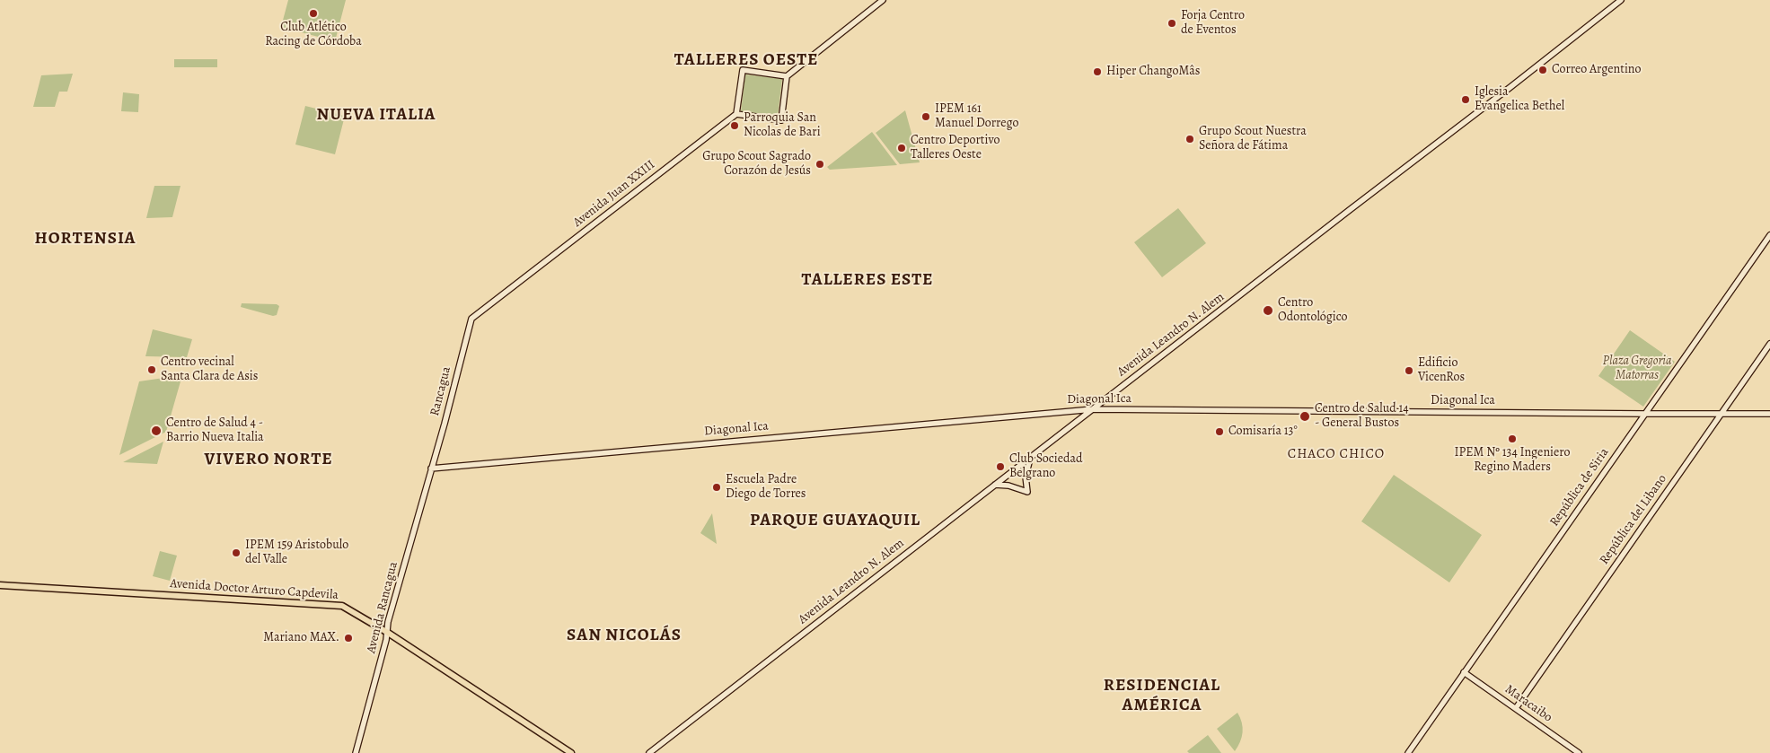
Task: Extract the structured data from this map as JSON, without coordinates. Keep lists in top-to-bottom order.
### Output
{
  "streets": {
    "main road": [
      "Avenida Juan XXIII",
      "Avenida Leandro N. Alem",
      "Rancagua",
      "Diagonal Ica",
      "República de Siria",
      "República del Libano",
      "Avenida Doctor Arturo Capdevila",
      "Avenida Rancagua",
      "Maracaibo"
    ]
  },
  "crossings": [
    ["Avenida Juan XXIII", "Rancagua"],
    ["Avenida Leandro N. Alem", "Diagonal Ica"],
    ["Rancagua", "Diagonal Ica"],
    ["Rancagua", "Avenida Rancagua"],
    ["Diagonal Ica", "República de Siria"],
    ["Diagonal Ica", "República del Libano"],
    ["Diagonal Ica", "Avenida Rancagua"],
    ["República de Siria", "Maracaibo"],
    ["República del Libano", "Maracaibo"],
    ["Avenida Doctor Arturo Capdevila", "Avenida Rancagua"]
  ],
  "districts": [
    "TALLERES OESTE",
    "NUEVA ITALIA",
    "HORTENSIA",
    "TALLERES ESTE",
    "CHACO CHICO",
    "VIVERO NORTE",
    "PARQUE GUAYAQUIL",
    "SAN NICOLÁS",
    "RESIDENCIAL AMÉRICA"
  ],
  "parks": ["Plaza Gregoria Matorras"],
  "places": [
    "Club Atlético Racing de Córdoba",
    "Forja Centro de Eventos",
    "Correo Argentino",
    "Hiper ChangoMâs",
    "Iglesia Evangelica Bethel",
    "IPEM 161 Manuel Dorrego",
    "Parroquia San Nicolas de Bari",
    "Grupo Scout Nuestra Señora de Fátima",
    "Centro Deportivo Talleres Oeste",
    "Grupo Scout Sagrado Corazón de Jesús",
    "Centro Odontológico",
    "Centro vecinal Santa Clara de Asis",
    "Edificio VicenRos",
    "Centro de Salud 14 - General Bustos",
    "Centro de Salud 4 - Barrio Nueva Italia",
    "Comisaría 13°",
    "IPEM Nº 134 Ingeniero Regino Maders",
    "Club Sociedad Belgrano",
    "Escuela Padre Diego de Torres",
    "IPEM 159 Aristobulo del Valle",
    "Mariano MAX."
  ]
}
